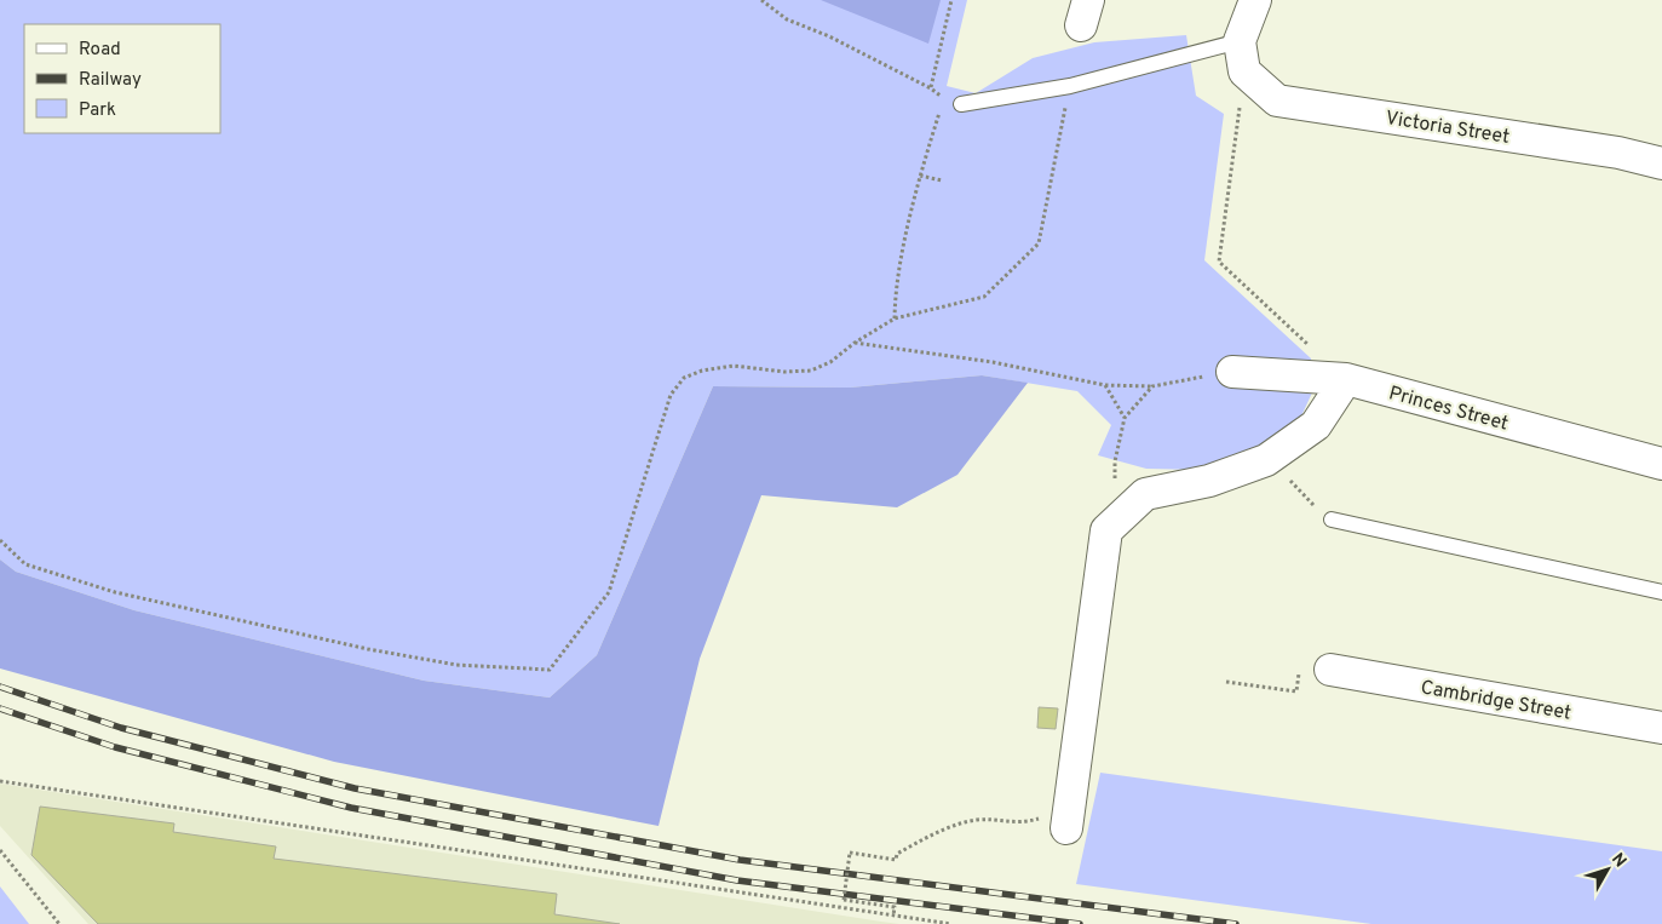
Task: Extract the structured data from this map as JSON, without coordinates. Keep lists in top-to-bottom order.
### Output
{
  "streets": {
    "street": ["Victoria Street", "Princes Street", "Cambridge Street"]
  },
  "legend": ["Road", "Railway", "Park"],
  "north": "top right"
}
